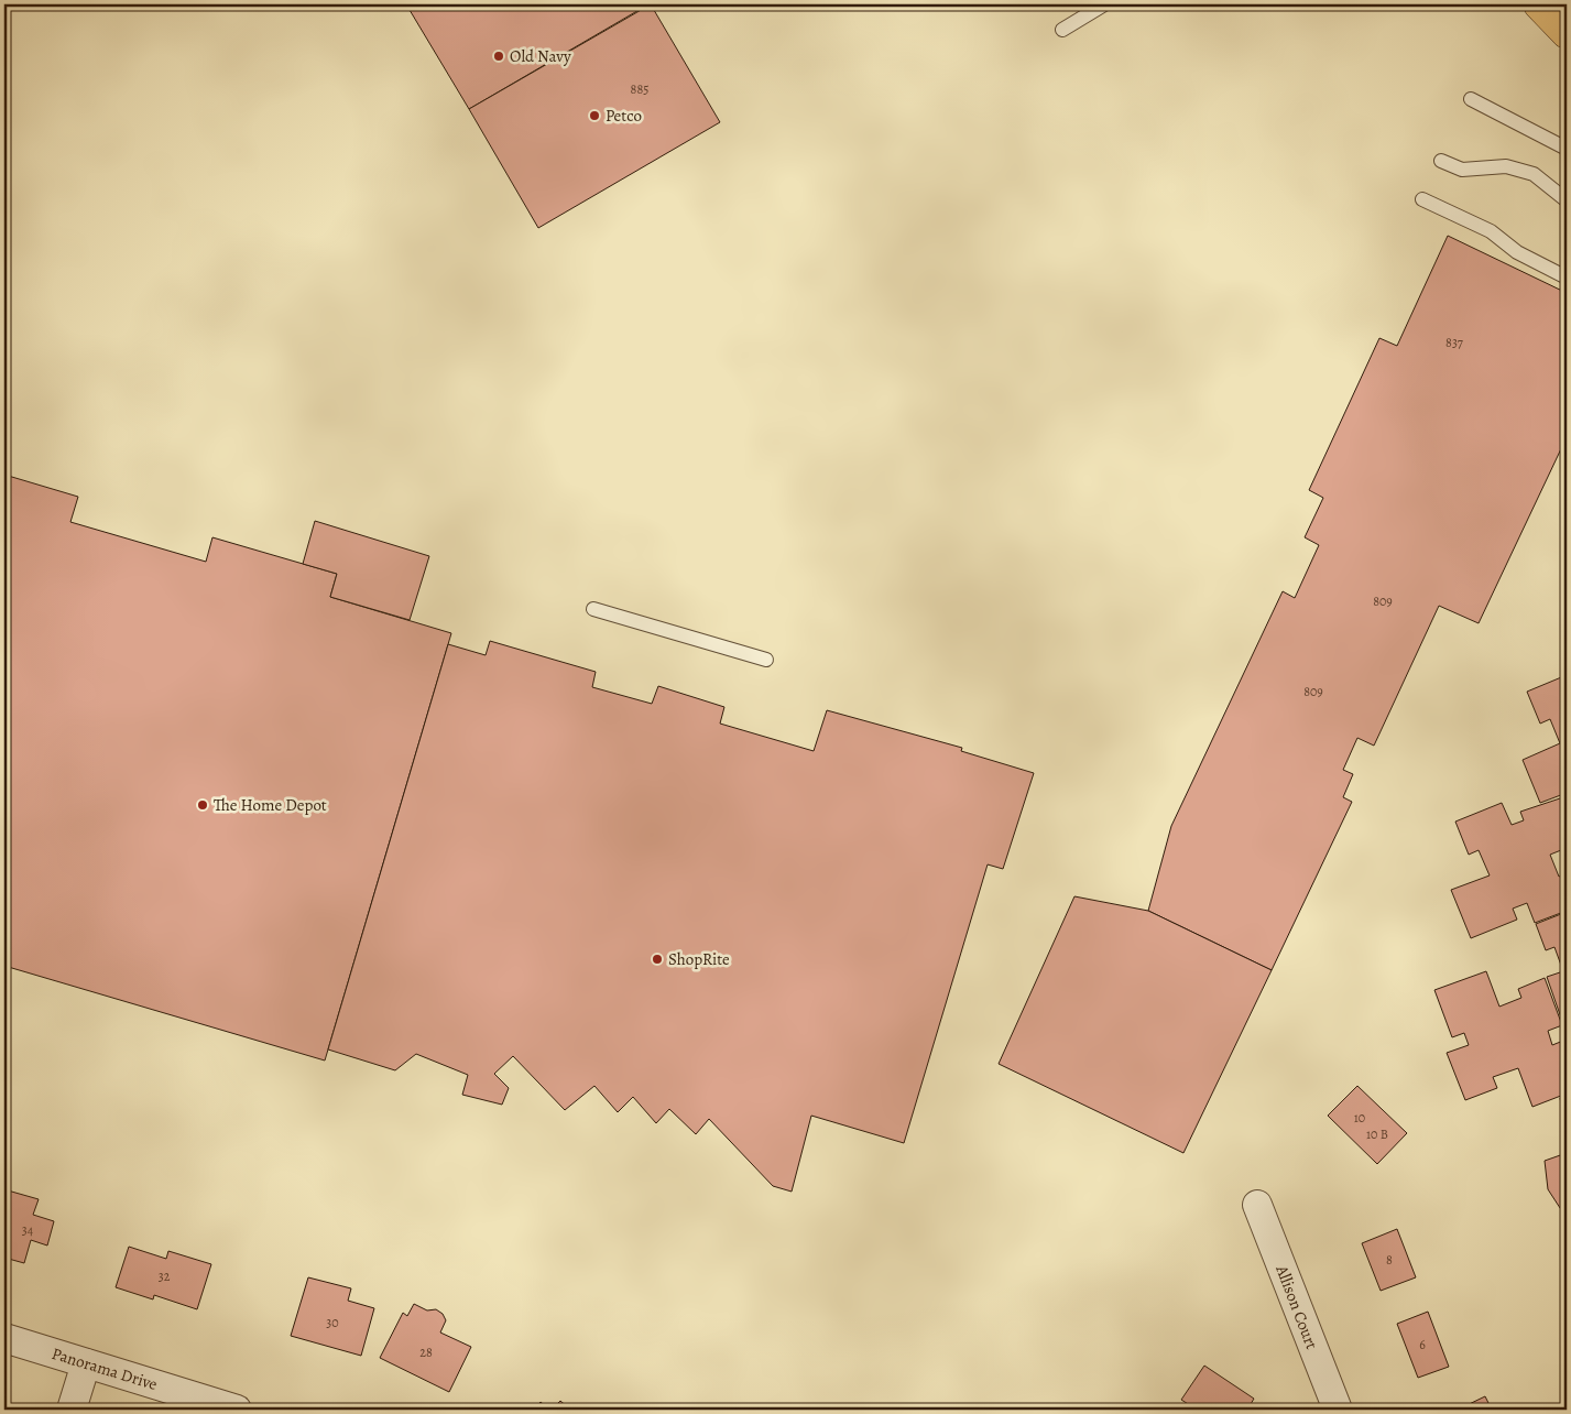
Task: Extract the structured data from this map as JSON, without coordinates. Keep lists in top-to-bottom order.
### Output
{
  "streets": {
    "street": ["Allison Court", "Panorama Drive"]
  },
  "places": [
    "Old Navy",
    "Petco",
    "The Home Depot",
    "ShopRite"
  ],
  "house_numbers": [
    "885",
    "837",
    "809",
    "809",
    "10",
    "10 B",
    "34",
    "8",
    "32",
    "30",
    "6",
    "28"
  ]
}
